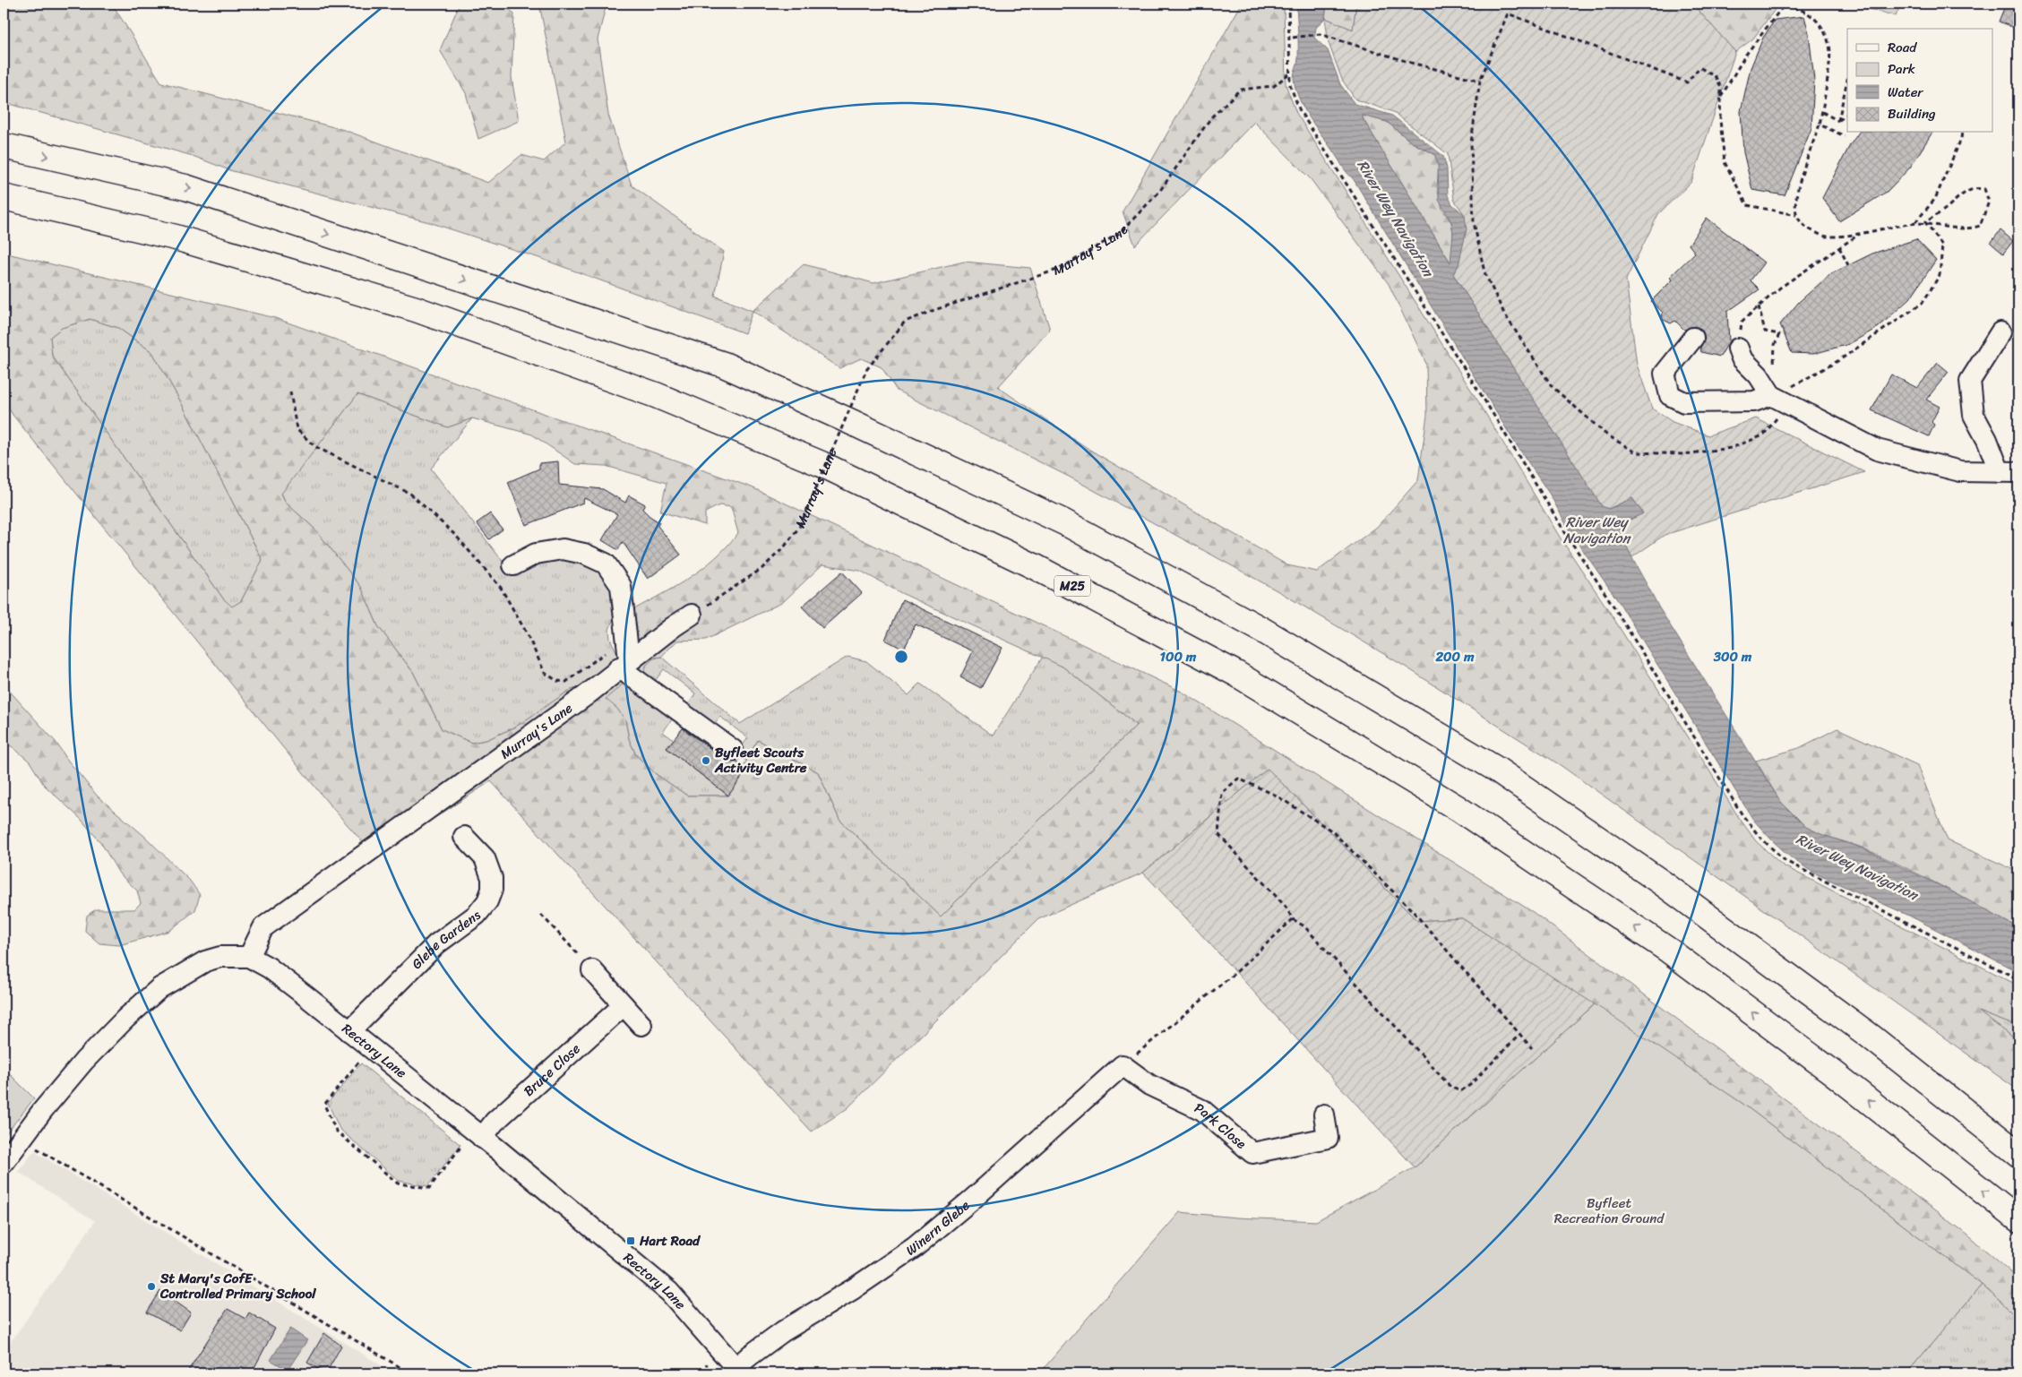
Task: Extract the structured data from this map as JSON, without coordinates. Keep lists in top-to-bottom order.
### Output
{
  "streets": {
    "highway": ["M25"],
    "street": [
      "Murray's Lane",
      "Glebe Gardens",
      "Rectory Lane",
      "Bruce Close",
      "Park Close",
      "Winern Glebe"
    ]
  },
  "crossings": [
    ["Murray's Lane", "Rectory Lane"],
    ["Glebe Gardens", "Rectory Lane"],
    ["Rectory Lane", "Bruce Close"],
    ["Rectory Lane", "Winern Glebe"],
    ["Park Close", "Winern Glebe"]
  ],
  "water": ["River Wey Navigation"],
  "parks": ["Byfleet Recreation Ground"],
  "places": {
    "other": ["Byfleet Scouts Activity Centre", "St Mary's CofE Controlled Primary School"],
    "transit": ["Hart Road"]
  },
  "legend": [
    "Road",
    "Park",
    "Water",
    "Building"
  ],
  "rings": ["100 m", "200 m", "300 m"]
}
